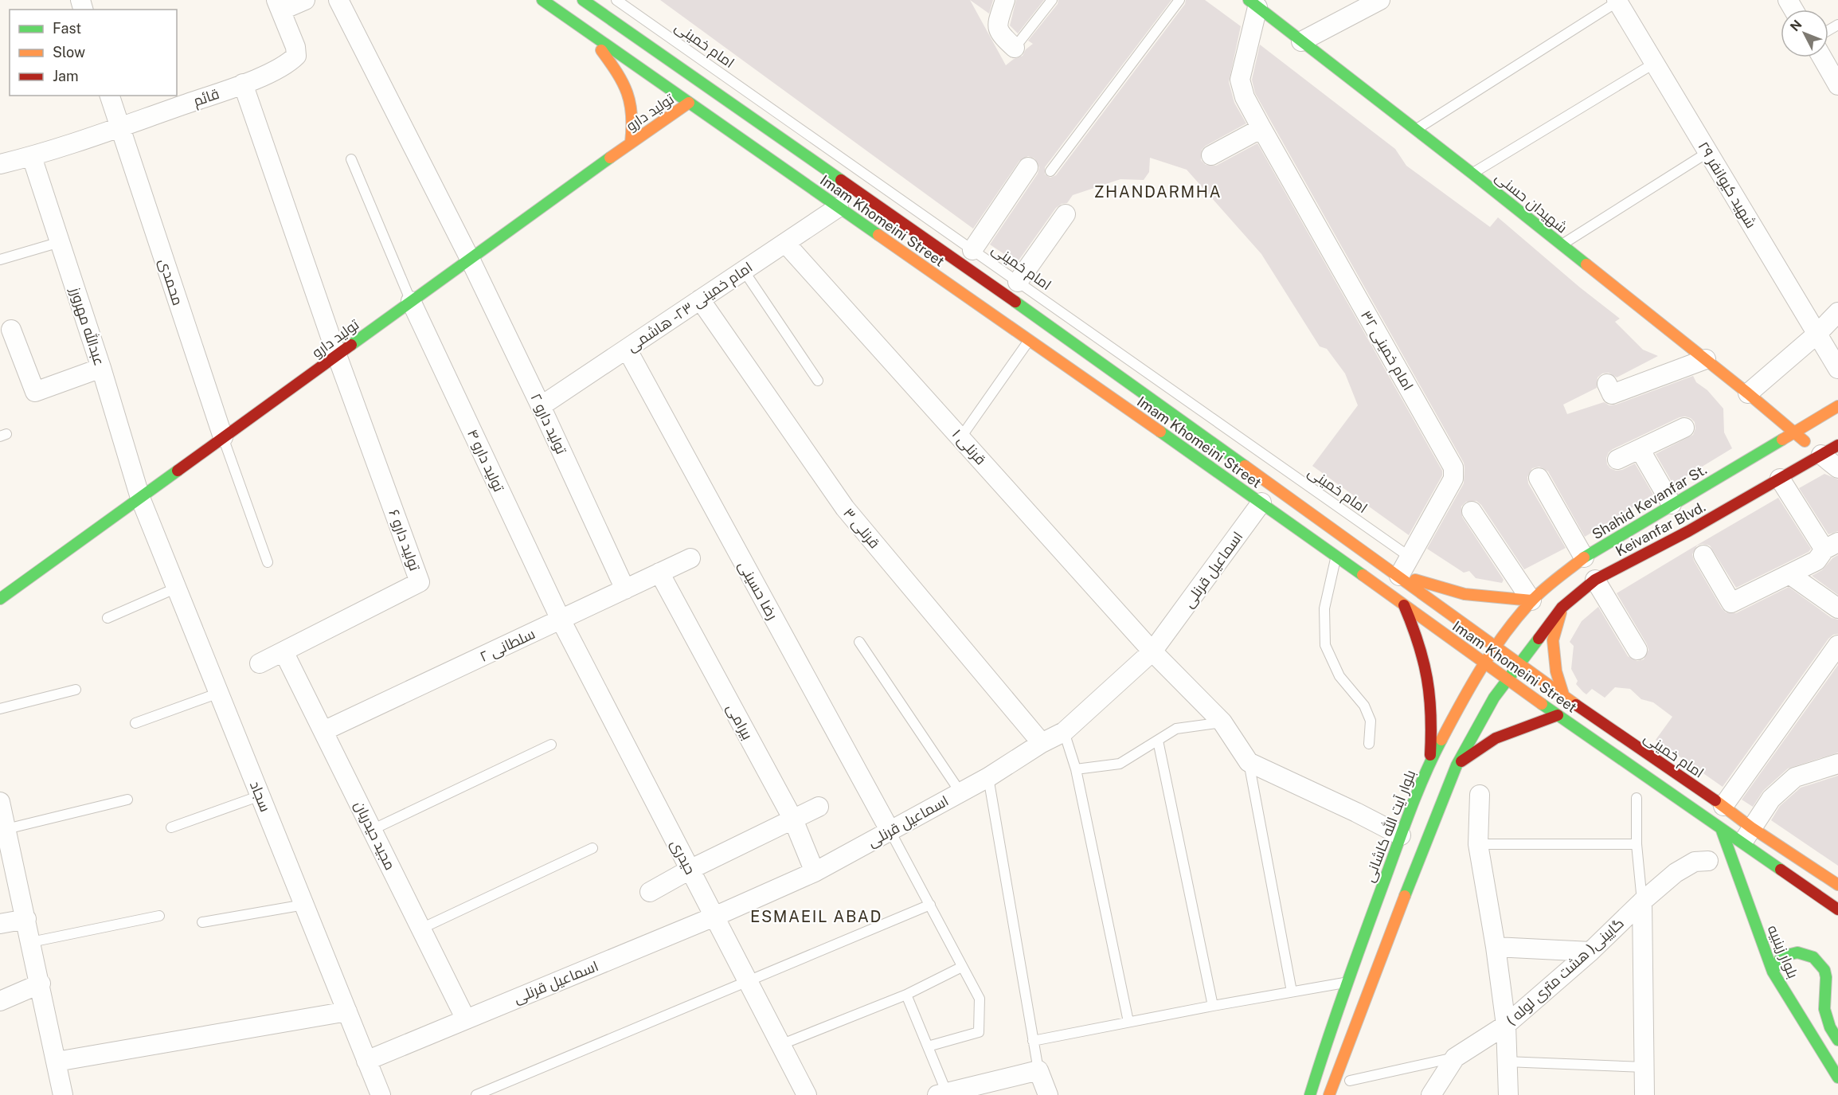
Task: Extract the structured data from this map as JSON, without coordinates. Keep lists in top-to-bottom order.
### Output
{
  "streets": {
    "main road": [
      "امام خمینی",
      "تولید دارو",
      "شهیدان حسنی",
      "Imam Khomeini Street",
      "Shahid Kevanfar St.",
      "Keivanfar Blvd.",
      "بلوار آیت الله کاشانی",
      "بلوار زینبیه"
    ],
    "street": [
      "قائم",
      "شهید کیوانفر ۲۹",
      "محمدی",
      "امام خمینی ۲۳ - هاشمی",
      "عبدالله مهرورز",
      "امام خمینی ۳۲",
      "تولید دارو ۲",
      "قرنلی ۱",
      "تولید دارو ۴",
      "قرنلی ۳",
      "تولید دارو ۶",
      "اسماعیل قرنلی",
      "رضا حسینی",
      "۲ سلطانی",
      "بیرامی",
      "سجاد",
      "مجید حیدریان",
      "حیدری",
      "گایینی( هشت متری لوله )"
    ]
  },
  "crossings": [
    ["امام خمینی", "Imam Khomeini Street"],
    ["امام خمینی", "امام خمینی ۳۲"],
    ["امام خمینی", "Shahid Kevanfar St."],
    ["امام خمینی", "Keivanfar Blvd."],
    ["امام خمینی", "بلوار آیت الله کاشانی"],
    ["قائم", "محمدی"],
    ["قائم", "عبدالله مهرورز"],
    ["تولید دارو", "Imam Khomeini Street"],
    ["تولید دارو", "محمدی"],
    ["تولید دارو", "عبدالله مهرورز"],
    ["تولید دارو", "تولید دارو ۲"],
    ["تولید دارو", "تولید دارو ۴"],
    ["تولید دارو", "تولید دارو ۶"],
    ["تولید دارو", "سجاد"],
    ["شهیدان حسنی", "امام خمینی ۳۲"],
    ["شهیدان حسنی", "Shahid Kevanfar St."],
    ["شهیدان حسنی", "Keivanfar Blvd."],
    ["Imam Khomeini Street", "امام خمینی ۲۳ - هاشمی"],
    ["Imam Khomeini Street", "امام خمینی ۳۲"],
    ["Imam Khomeini Street", "Shahid Kevanfar St."],
    ["Imam Khomeini Street", "اسماعیل قرنلی"],
    ["Imam Khomeini Street", "بلوار آیت الله کاشانی"],
    ["Imam Khomeini Street", "بلوار زینبیه"],
    ["امام خمینی ۲۳ - هاشمی", "تولید دارو ۲"],
    ["امام خمینی ۲۳ - هاشمی", "قرنلی ۱"],
    ["امام خمینی ۲۳ - هاشمی", "قرنلی ۳"],
    ["امام خمینی ۲۳ - هاشمی", "رضا حسینی"],
    ["عبدالله مهرورز", "سجاد"],
    ["تولید دارو ۲", "۲ سلطانی"],
    ["قرنلی ۱", "اسماعیل قرنلی"],
    ["تولید دارو ۴", "۲ سلطانی"],
    ["تولید دارو ۴", "حیدری"],
    ["Shahid Kevanfar St.", "بلوار آیت الله کاشانی"],
    ["قرنلی ۳", "اسماعیل قرنلی"],
    ["تولید دارو ۶", "مجید حیدریان"],
    ["اسماعیل قرنلی", "رضا حسینی"],
    ["اسماعیل قرنلی", "بیرامی"],
    ["اسماعیل قرنلی", "سجاد"],
    ["اسماعیل قرنلی", "مجید حیدریان"],
    ["اسماعیل قرنلی", "حیدری"],
    ["۲ سلطانی", "بیرامی"],
    ["۲ سلطانی", "مجید حیدریان"],
    ["۲ سلطانی", "حیدری"]
  ],
  "districts": ["ZHANDARMHA", "ESMAEIL ABAD"],
  "legend": ["Fast", "Slow", "Jam"],
  "north": "top left"
}
